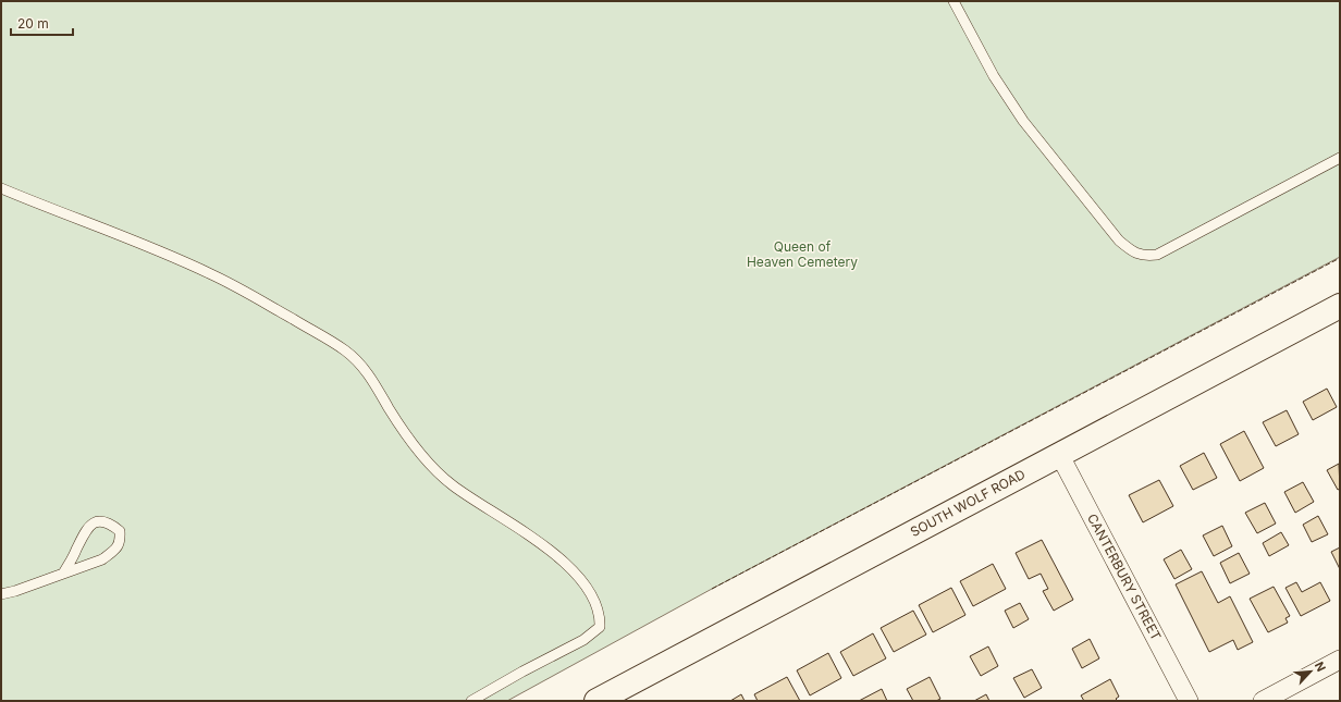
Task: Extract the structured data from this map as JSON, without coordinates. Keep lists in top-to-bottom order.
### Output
{
  "streets": {
    "main road": ["SOUTH WOLF ROAD"],
    "street": ["CANTERBURY STREET"]
  },
  "crossings": [
    ["SOUTH WOLF ROAD", "CANTERBURY STREET"]
  ],
  "parks": ["Queen of Heaven Cemetery"],
  "scale_bar": "20 m",
  "north": "top right"
}
